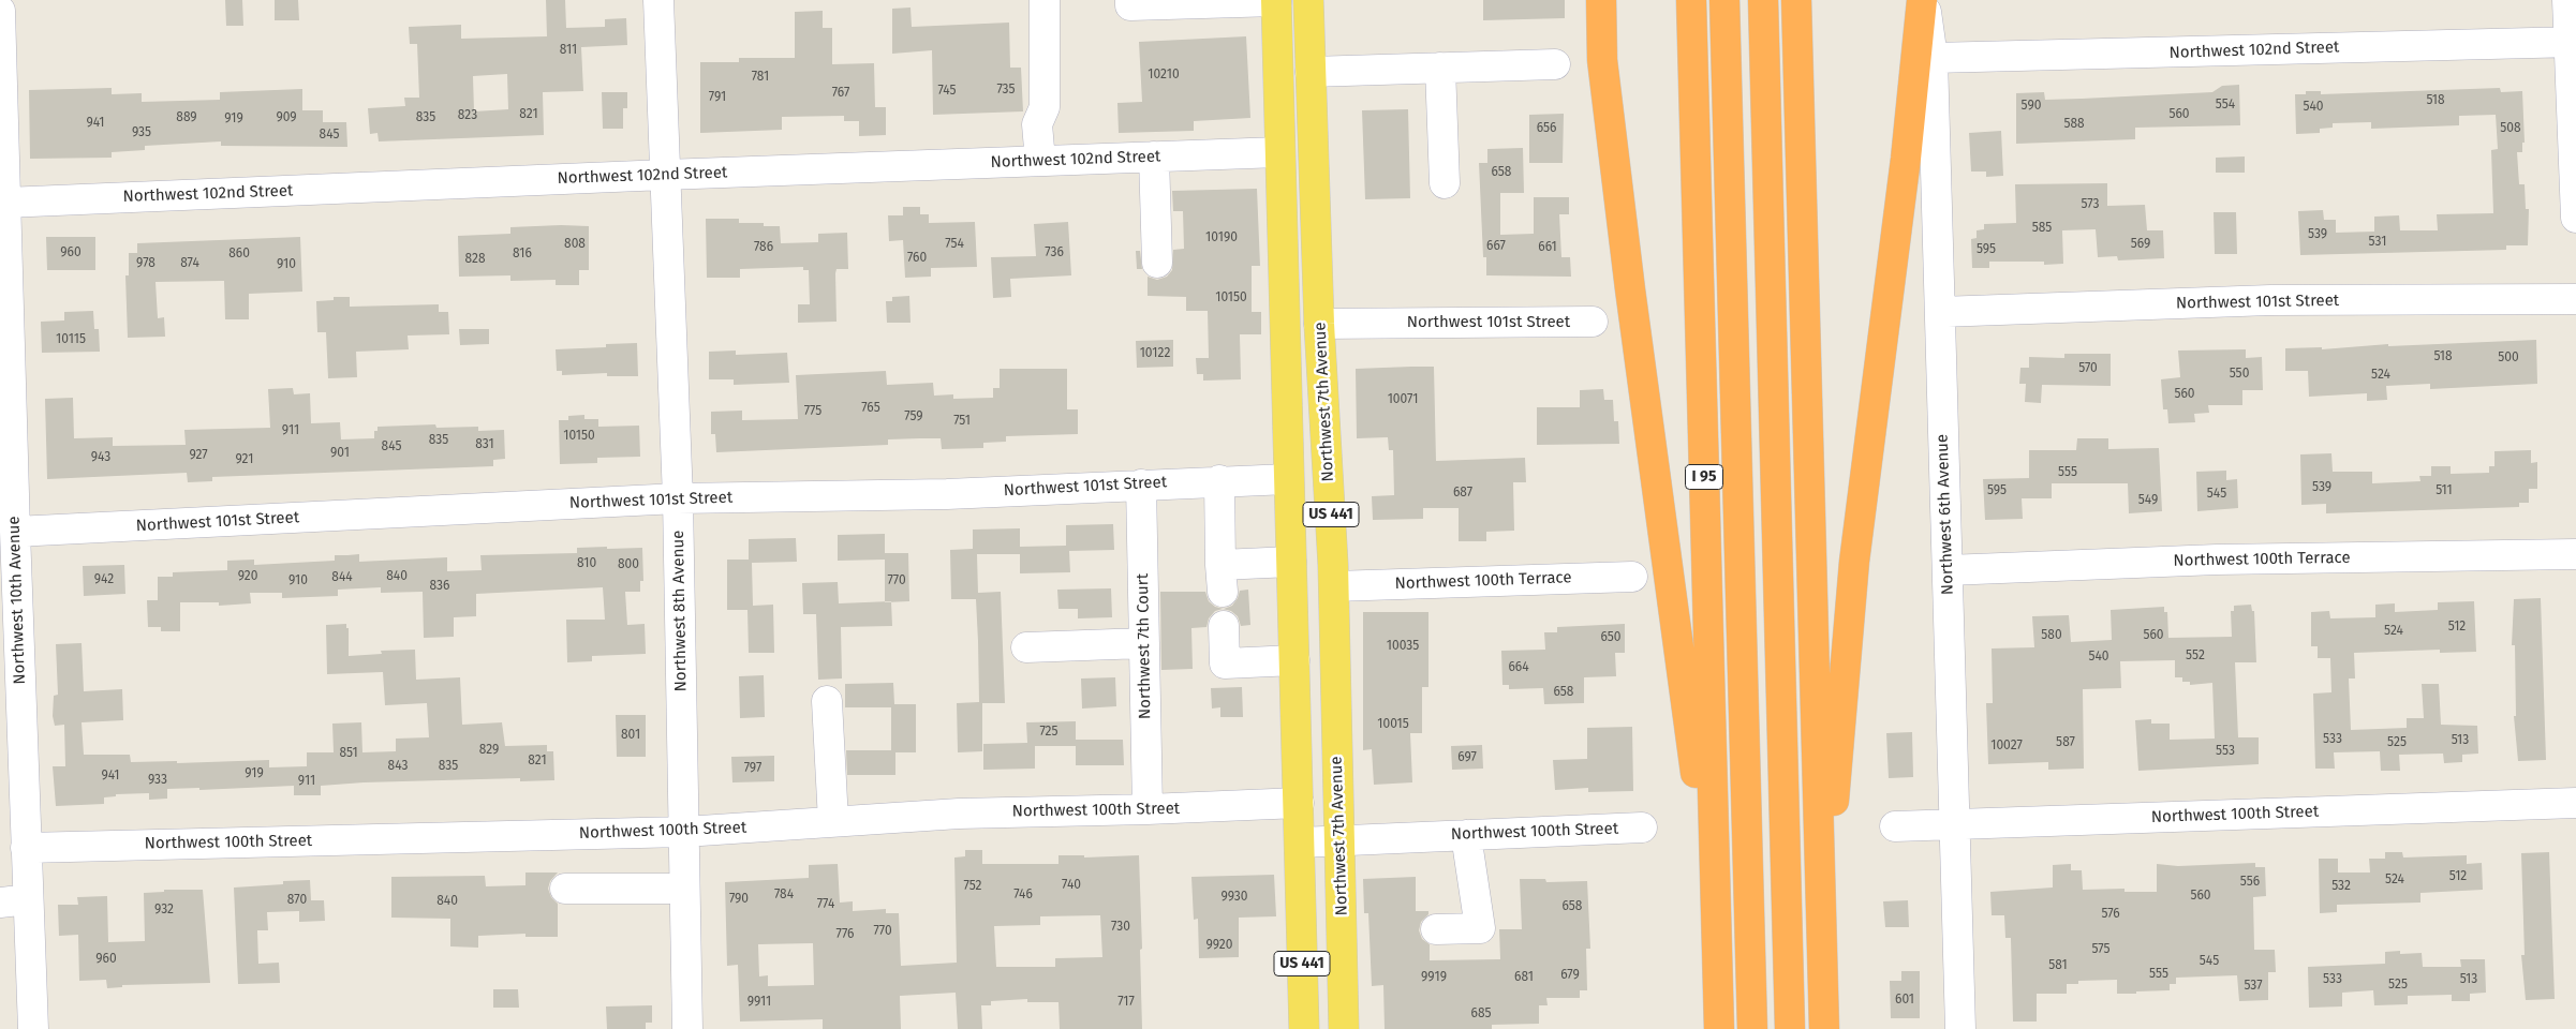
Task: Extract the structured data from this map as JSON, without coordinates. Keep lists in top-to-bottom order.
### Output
{
  "streets": {
    "highway": ["I 95"],
    "main road": ["Northwest 7th Avenue", "US 441"],
    "street": [
      "Northwest 102nd Street",
      "Northwest 101st Street",
      "Northwest 6th Avenue",
      "Northwest 100th Terrace",
      "Northwest 10th Avenue",
      "Northwest 8th Avenue",
      "Northwest 7th Court",
      "Northwest 100th Street"
    ]
  },
  "crossings": [
    ["Northwest 102nd Street", "US 441"],
    ["Northwest 102nd Street", "Northwest 6th Avenue"],
    ["Northwest 102nd Street", "Northwest 10th Avenue"],
    ["Northwest 102nd Street", "Northwest 8th Avenue"],
    ["Northwest 101st Street", "Northwest 7th Avenue"],
    ["Northwest 101st Street", "US 441"],
    ["Northwest 101st Street", "Northwest 6th Avenue"],
    ["Northwest 101st Street", "Northwest 10th Avenue"],
    ["Northwest 101st Street", "Northwest 8th Avenue"],
    ["Northwest 101st Street", "Northwest 7th Court"],
    ["Northwest 7th Avenue", "Northwest 100th Terrace"],
    ["Northwest 7th Avenue", "Northwest 100th Street"],
    ["US 441", "Northwest 100th Street"],
    ["Northwest 6th Avenue", "Northwest 100th Terrace"],
    ["Northwest 6th Avenue", "Northwest 100th Street"],
    ["Northwest 10th Avenue", "Northwest 100th Street"],
    ["Northwest 8th Avenue", "Northwest 100th Street"],
    ["Northwest 7th Court", "Northwest 100th Street"]
  ],
  "house_numbers": [
    "811",
    "10210",
    "781",
    "735",
    "745",
    "767",
    "791",
    "518",
    "554",
    "590",
    "540",
    "821",
    "560",
    "823",
    "889",
    "909",
    "835",
    "919",
    "941",
    "588",
    "656",
    "508",
    "935",
    "845",
    "658",
    "573",
    "585",
    "539",
    "10190",
    "531",
    "808",
    "754",
    "569",
    "667",
    "786",
    "661",
    "595",
    "960",
    "736",
    "860",
    "816",
    "760",
    "828",
    "978",
    "874",
    "910",
    "10150",
    "10115",
    "10122",
    "518",
    "500",
    "570",
    "550",
    "524",
    "560",
    "10071",
    "765",
    "775",
    "759",
    "751",
    "911",
    "10150",
    "835",
    "831",
    "845",
    "901",
    "927",
    "943",
    "921",
    "555",
    "539",
    "595",
    "511",
    "687",
    "545",
    "549",
    "810",
    "800",
    "920",
    "840",
    "844",
    "942",
    "910",
    "770",
    "836",
    "512",
    "524",
    "580",
    "560",
    "650",
    "10035",
    "552",
    "540",
    "664",
    "658",
    "10015",
    "725",
    "801",
    "533",
    "513",
    "587",
    "525",
    "10027",
    "829",
    "553",
    "851",
    "697",
    "821",
    "843",
    "835",
    "797",
    "919",
    "941",
    "933",
    "911",
    "512",
    "524",
    "556",
    "740",
    "752",
    "532",
    "784",
    "746",
    "560",
    "9930",
    "790",
    "870",
    "840",
    "774",
    "658",
    "932",
    "576",
    "730",
    "770",
    "776",
    "9920",
    "575",
    "960",
    "545",
    "581",
    "555",
    "679",
    "9919",
    "681",
    "533",
    "513",
    "525",
    "537",
    "601",
    "9911",
    "717",
    "685"
  ]
}
